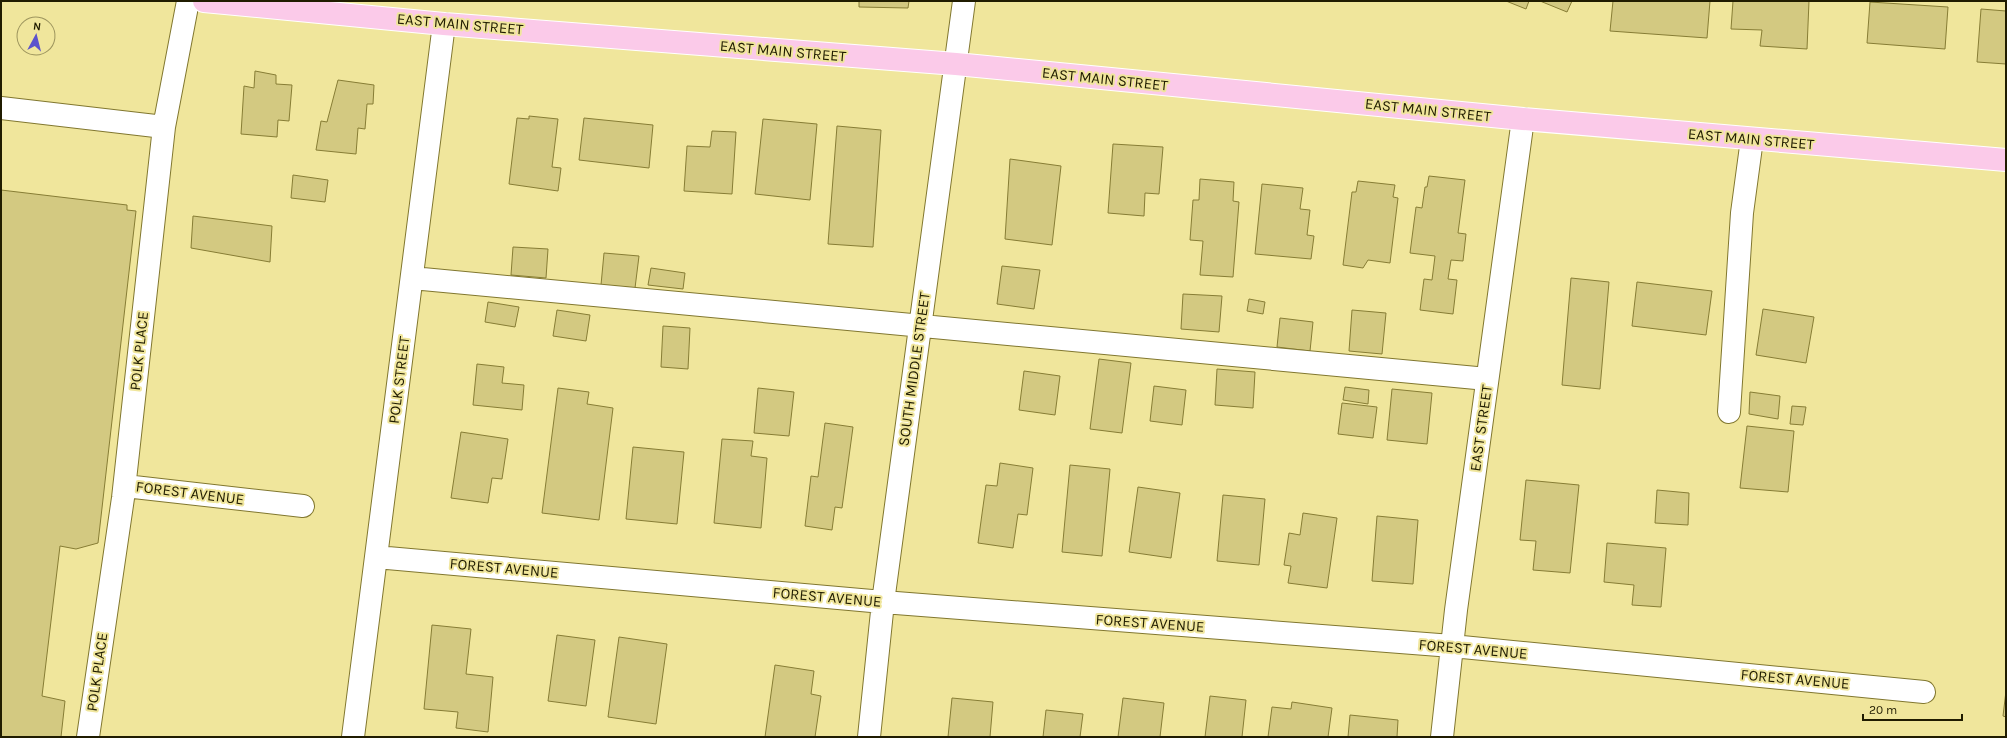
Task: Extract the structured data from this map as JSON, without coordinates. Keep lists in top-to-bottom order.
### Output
{
  "streets": {
    "main road": ["EAST MAIN STREET"],
    "street": [
      "POLK PLACE",
      "SOUTH MIDDLE STREET",
      "POLK STREET",
      "EAST STREET",
      "FOREST AVENUE"
    ]
  },
  "crossings": [
    ["EAST MAIN STREET", "SOUTH MIDDLE STREET"],
    ["EAST MAIN STREET", "POLK STREET"],
    ["EAST MAIN STREET", "EAST STREET"],
    ["POLK PLACE", "FOREST AVENUE"],
    ["SOUTH MIDDLE STREET", "FOREST AVENUE"],
    ["POLK STREET", "FOREST AVENUE"],
    ["EAST STREET", "FOREST AVENUE"]
  ],
  "scale_bar": "20 m",
  "north": "top"
}
